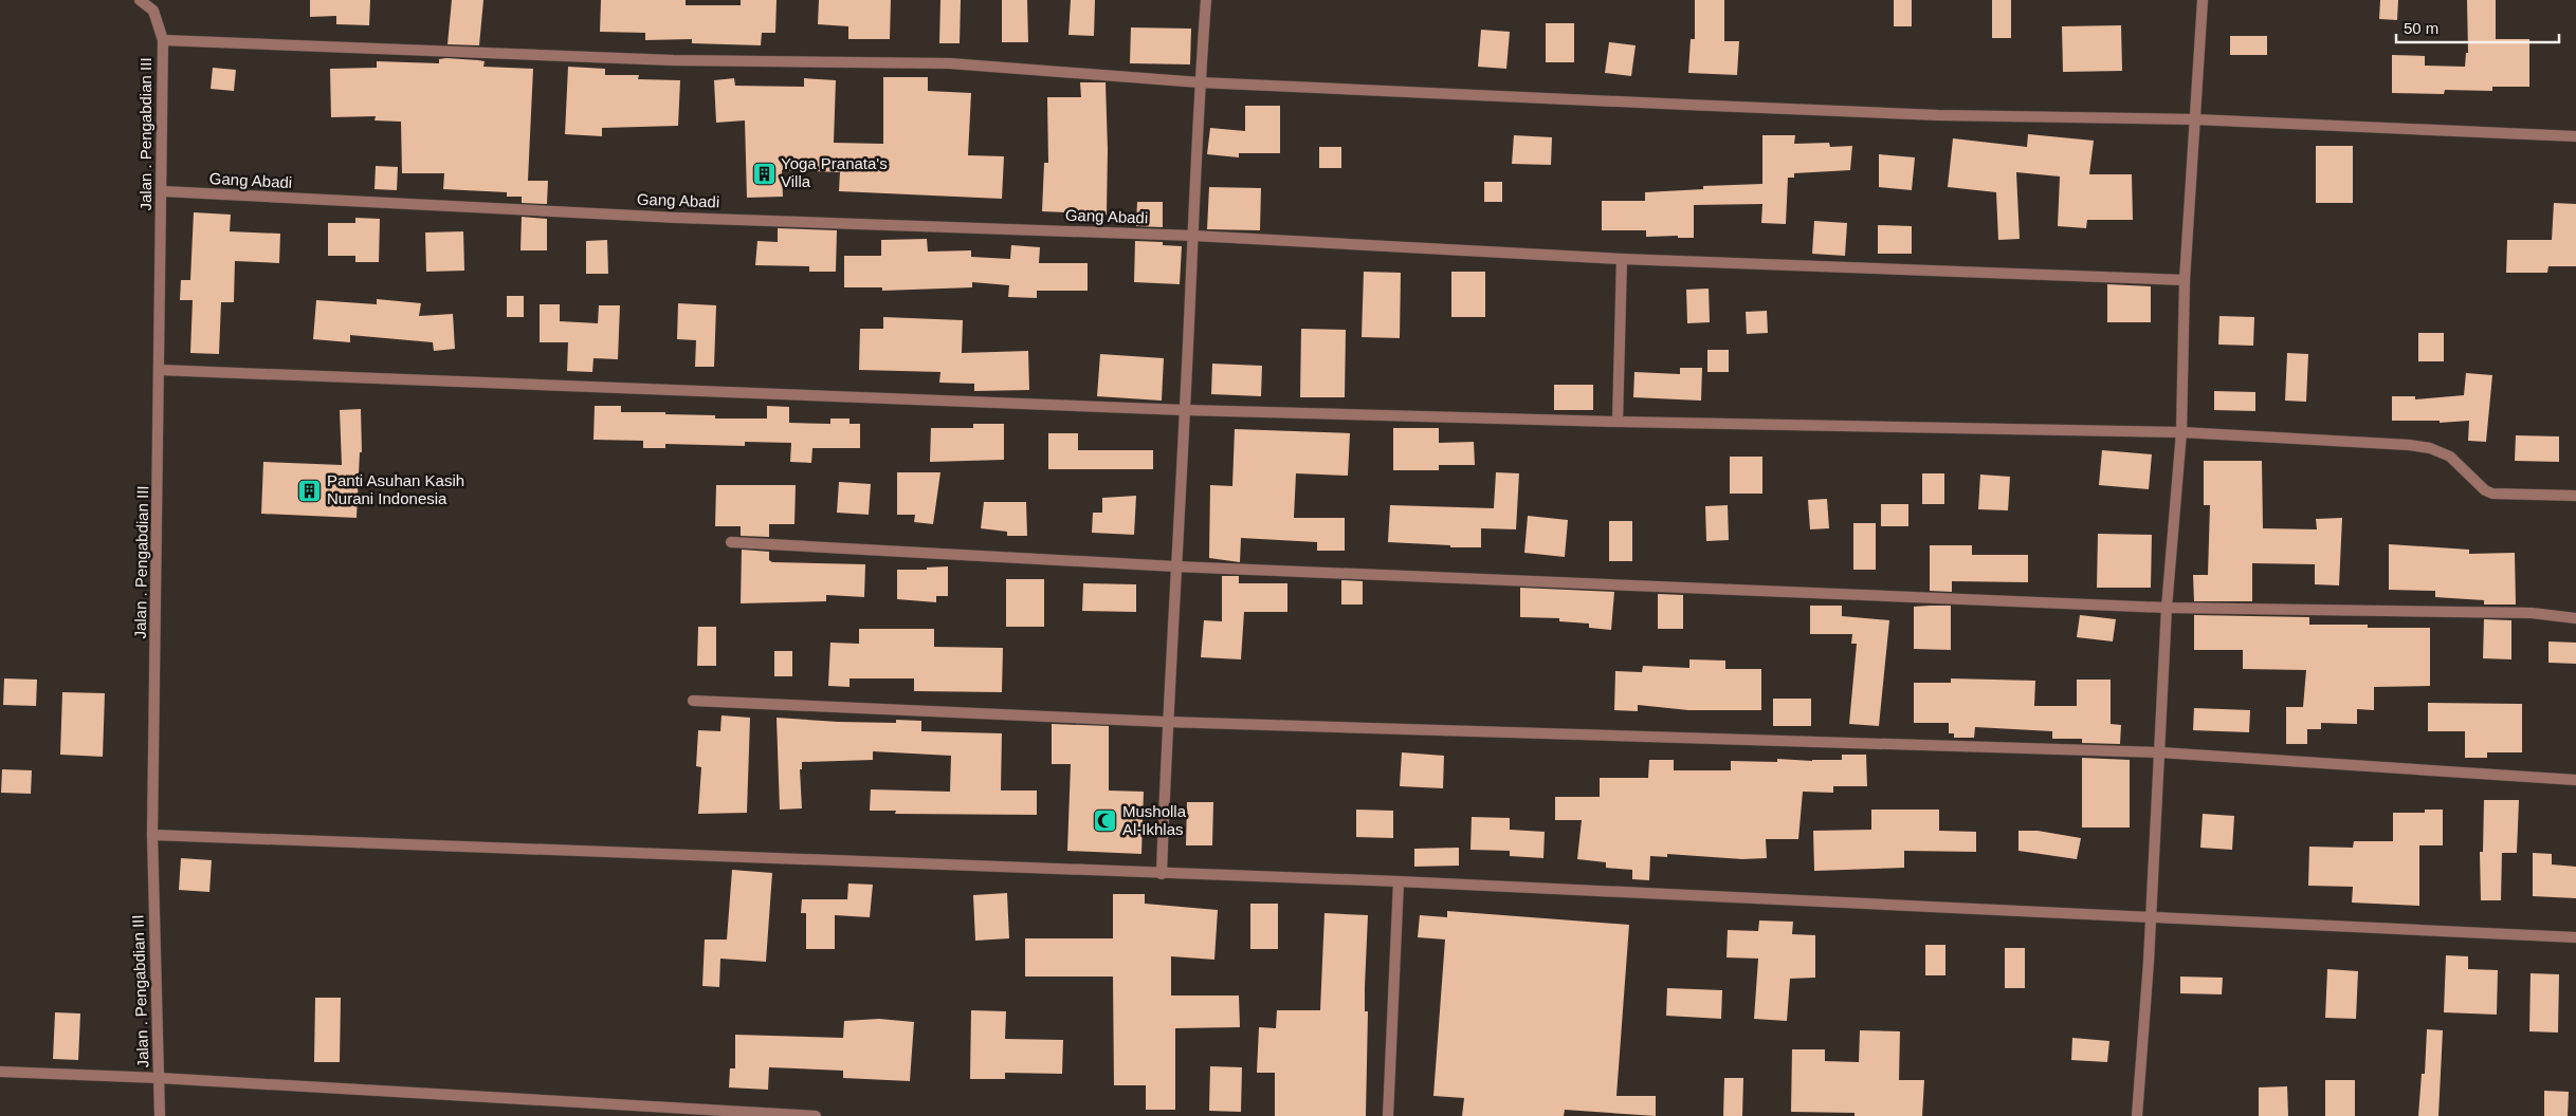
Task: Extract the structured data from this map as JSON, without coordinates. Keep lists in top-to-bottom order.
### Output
{
  "streets": {
    "street": ["Jalan . Pengabdian III", "Gang Abadi"]
  },
  "crossings": [
    ["Jalan . Pengabdian III", "Gang Abadi"]
  ],
  "places": {
    "building": ["Yoga Pranata's Villa", "Panti Asuhan Kasih Nurani Indonesia"],
    "mosque": ["Musholla Al-Ikhlas"]
  },
  "scale_bar": "50 m"
}
